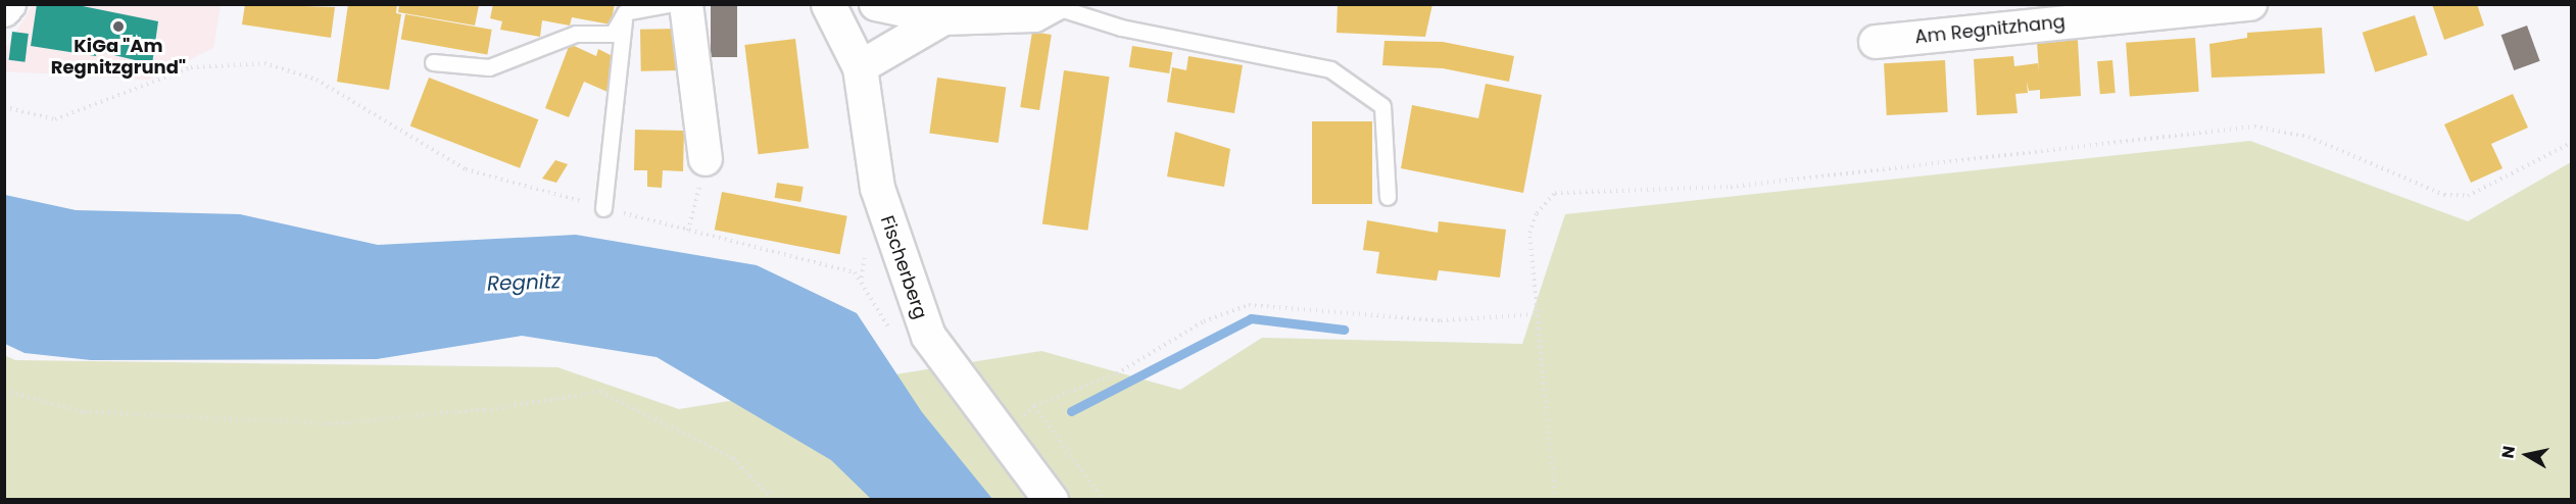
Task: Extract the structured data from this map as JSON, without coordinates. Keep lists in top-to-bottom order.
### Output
{
  "streets": {
    "main road": ["Fischerberg"],
    "street": ["Am Regnitzhang"]
  },
  "water": ["Regnitz"],
  "places": ["KiGa \"Am Regnitzgrund\""],
  "north": "left"
}
